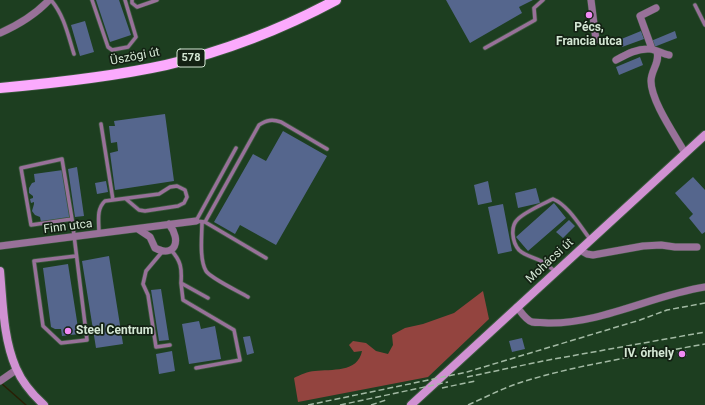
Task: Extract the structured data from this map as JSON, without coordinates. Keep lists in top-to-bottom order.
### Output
{
  "streets": {
    "main road": ["Üszögi út", "578", "Mohácsi út"],
    "street": ["Finn utca"]
  },
  "places": ["Pécs, Francia utca", "Steel Centrum", "IV. őrhely"]
}
